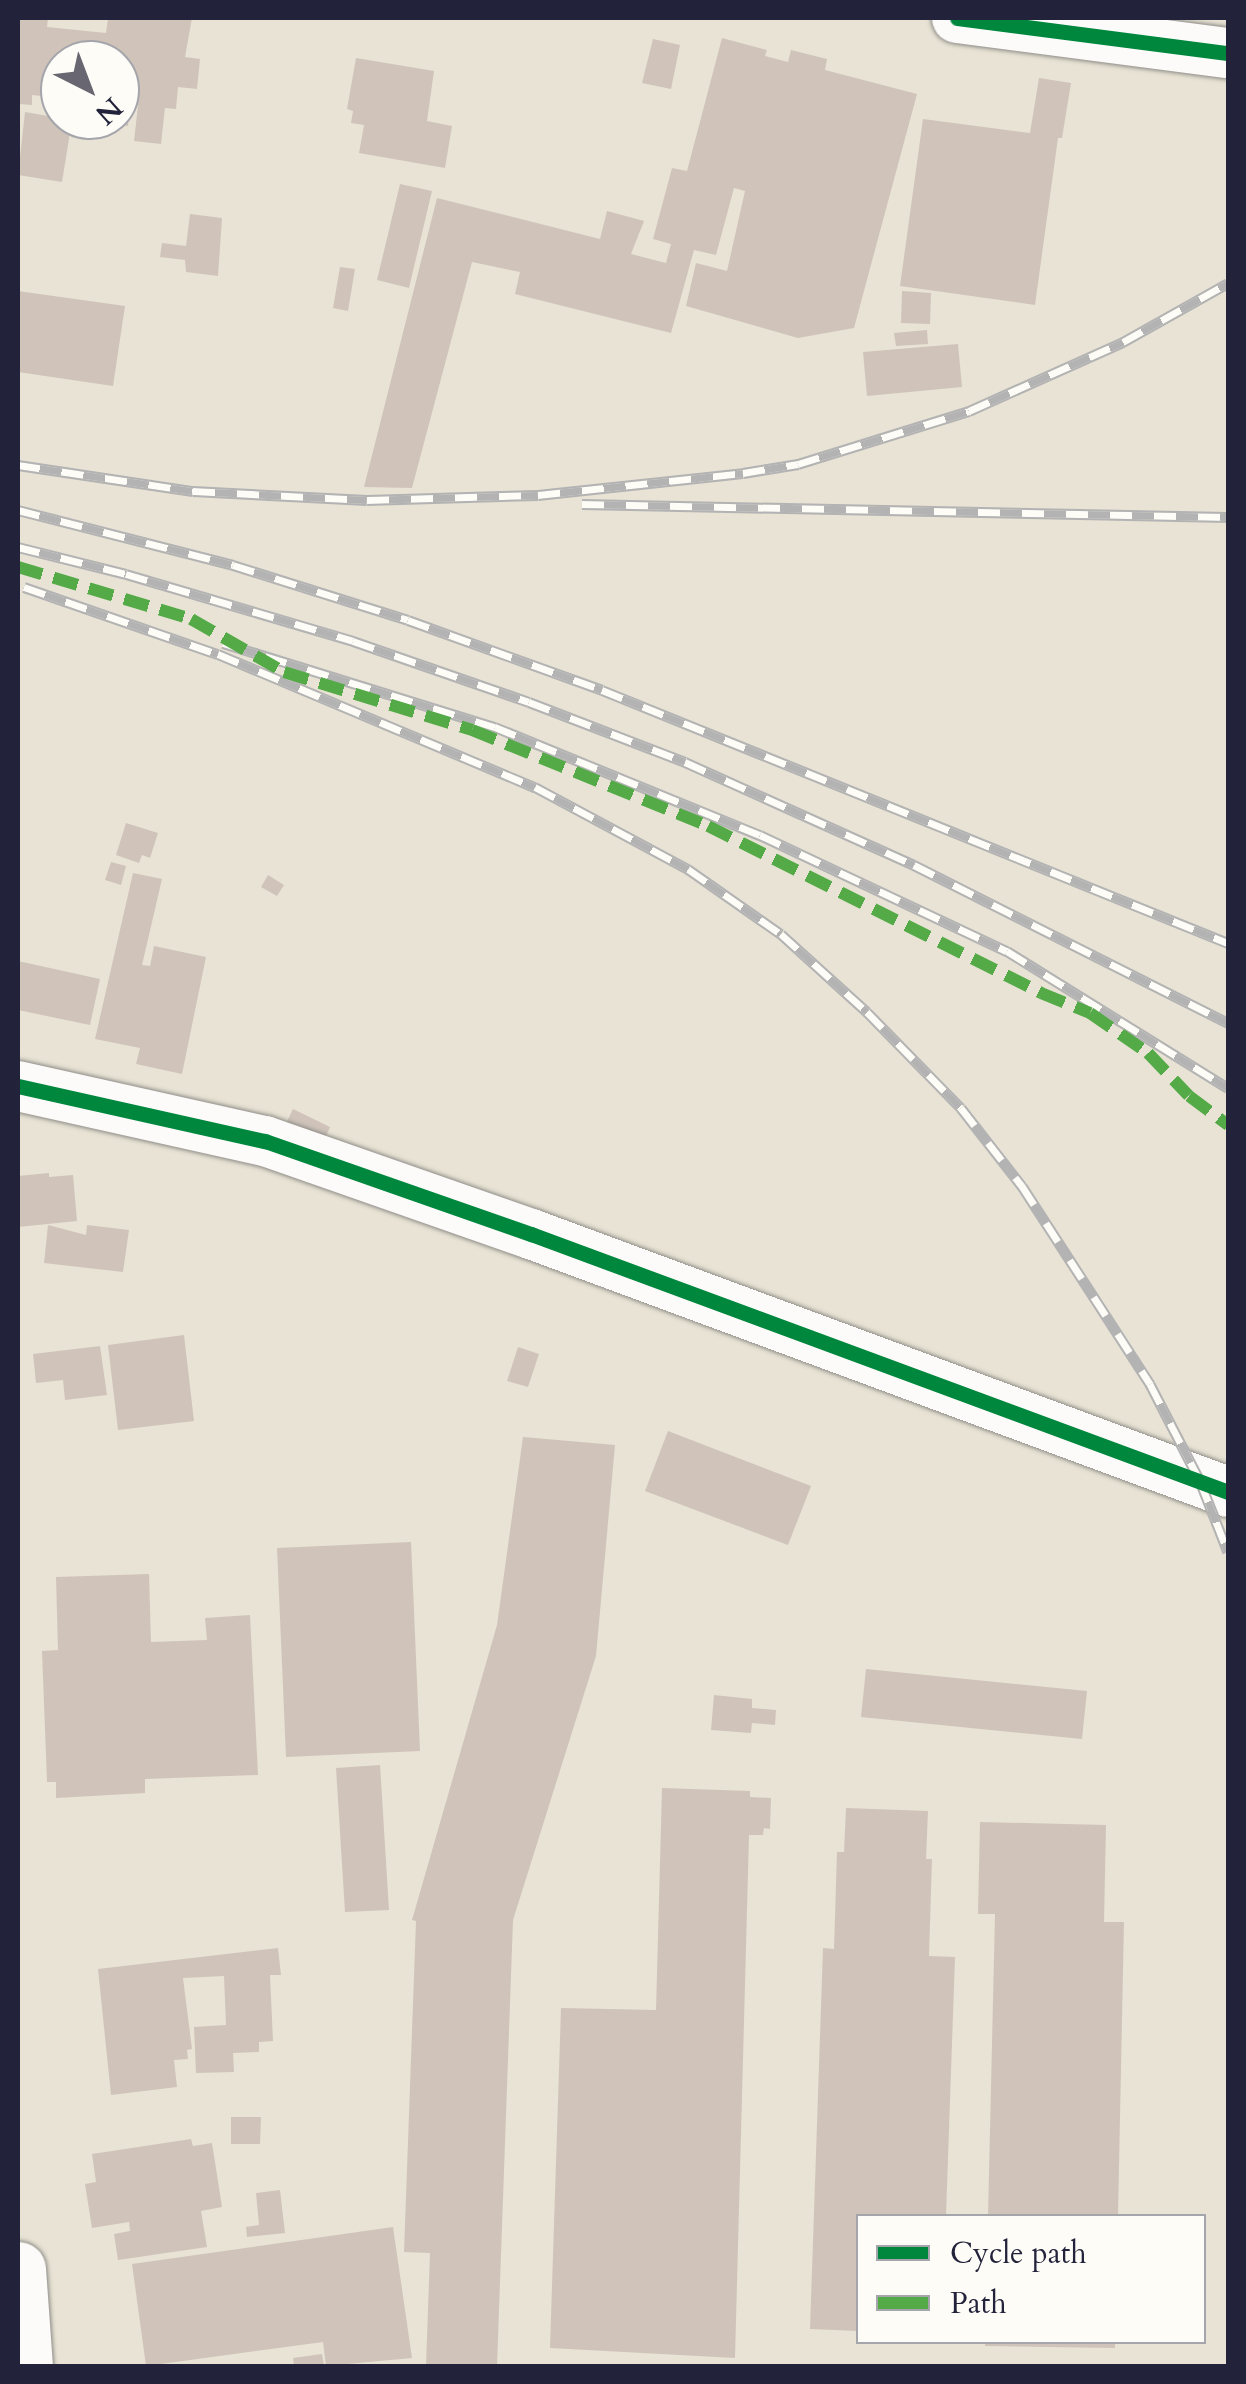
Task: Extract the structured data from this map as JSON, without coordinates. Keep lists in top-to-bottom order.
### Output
{
  "legend": ["Cycle path", "Path"],
  "north": "bottom right"
}
